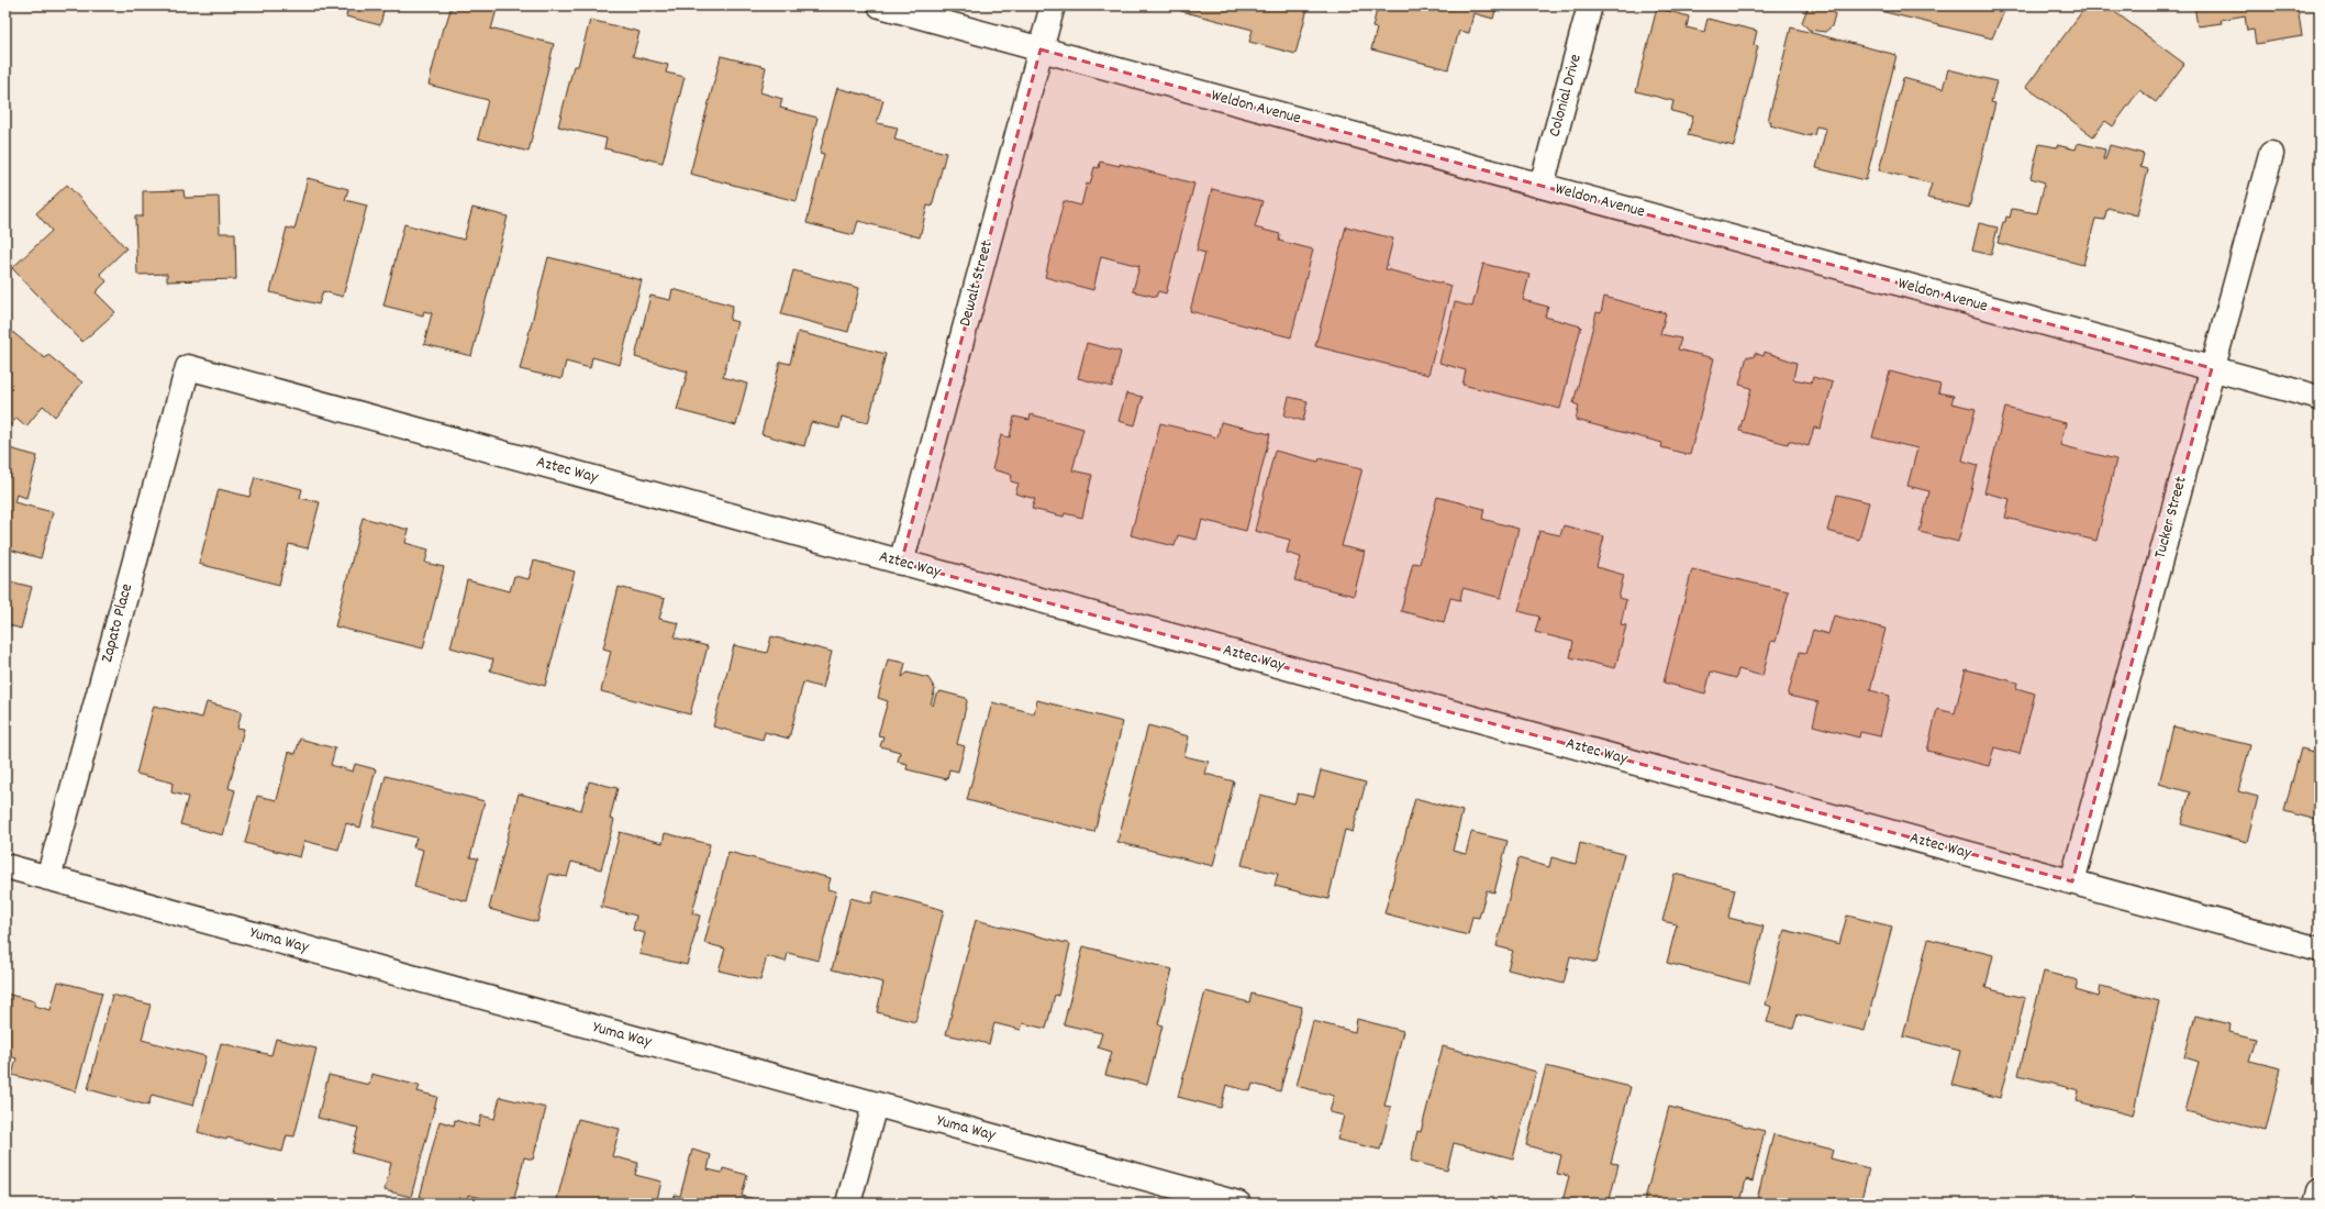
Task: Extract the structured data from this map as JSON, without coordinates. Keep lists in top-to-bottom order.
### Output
{
  "streets": {
    "street": [
      "Colonial Drive",
      "Weldon Avenue",
      "Dewalt Street",
      "Aztec Way",
      "Tucker Street",
      "Zapato Place",
      "Yuma Way"
    ]
  },
  "crossings": [
    ["Colonial Drive", "Weldon Avenue"],
    ["Weldon Avenue", "Dewalt Street"],
    ["Weldon Avenue", "Tucker Street"],
    ["Dewalt Street", "Aztec Way"],
    ["Aztec Way", "Tucker Street"],
    ["Aztec Way", "Zapato Place"],
    ["Zapato Place", "Yuma Way"]
  ]
}
